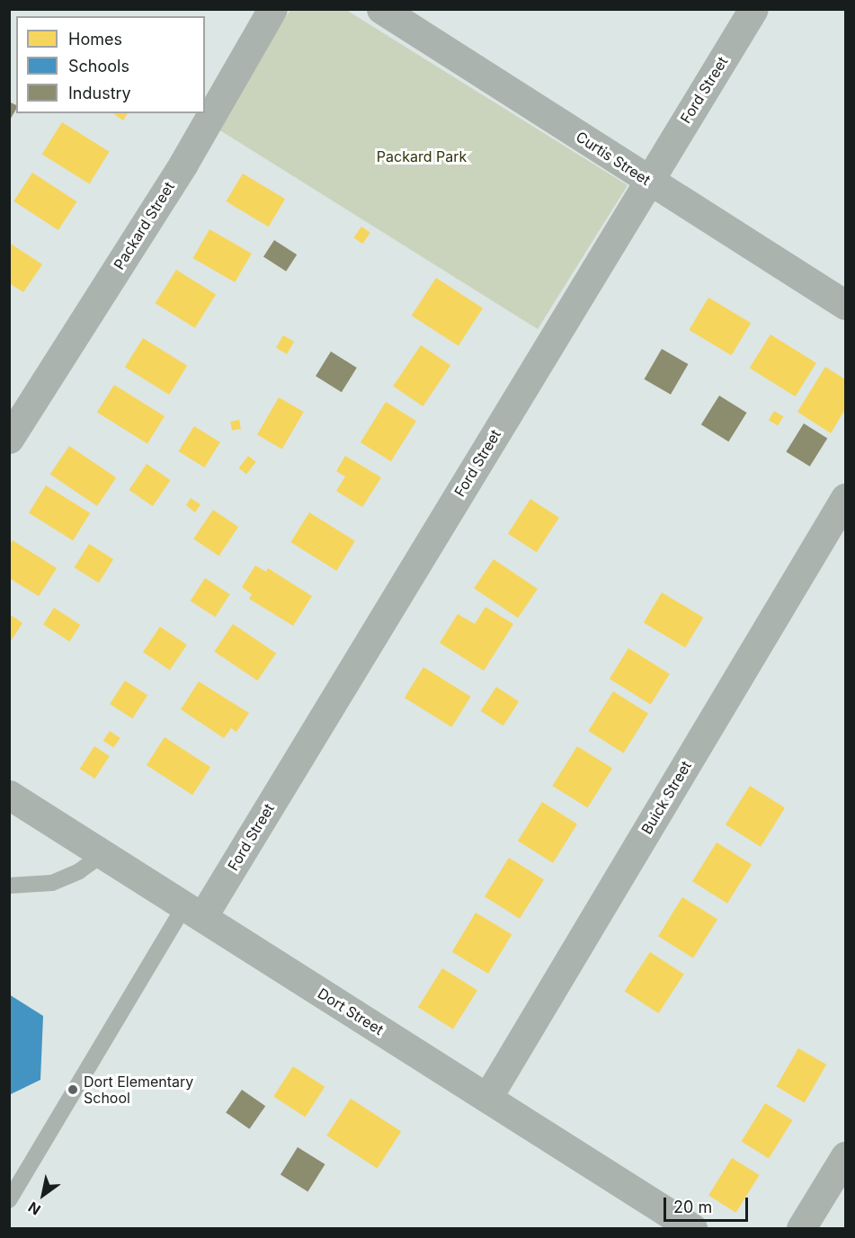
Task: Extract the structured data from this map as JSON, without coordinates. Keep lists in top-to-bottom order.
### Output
{
  "streets": {
    "street": [
      "Ford Street",
      "Curtis Street",
      "Packard Street",
      "Buick Street",
      "Dort Street"
    ]
  },
  "crossings": [
    ["Ford Street", "Curtis Street"],
    ["Ford Street", "Dort Street"],
    ["Buick Street", "Dort Street"]
  ],
  "parks": ["Packard Park"],
  "places": ["Dort Elementary School"],
  "legend": ["Homes", "Schools", "Industry"],
  "scale_bar": "20 m",
  "north": "bottom left"
}
